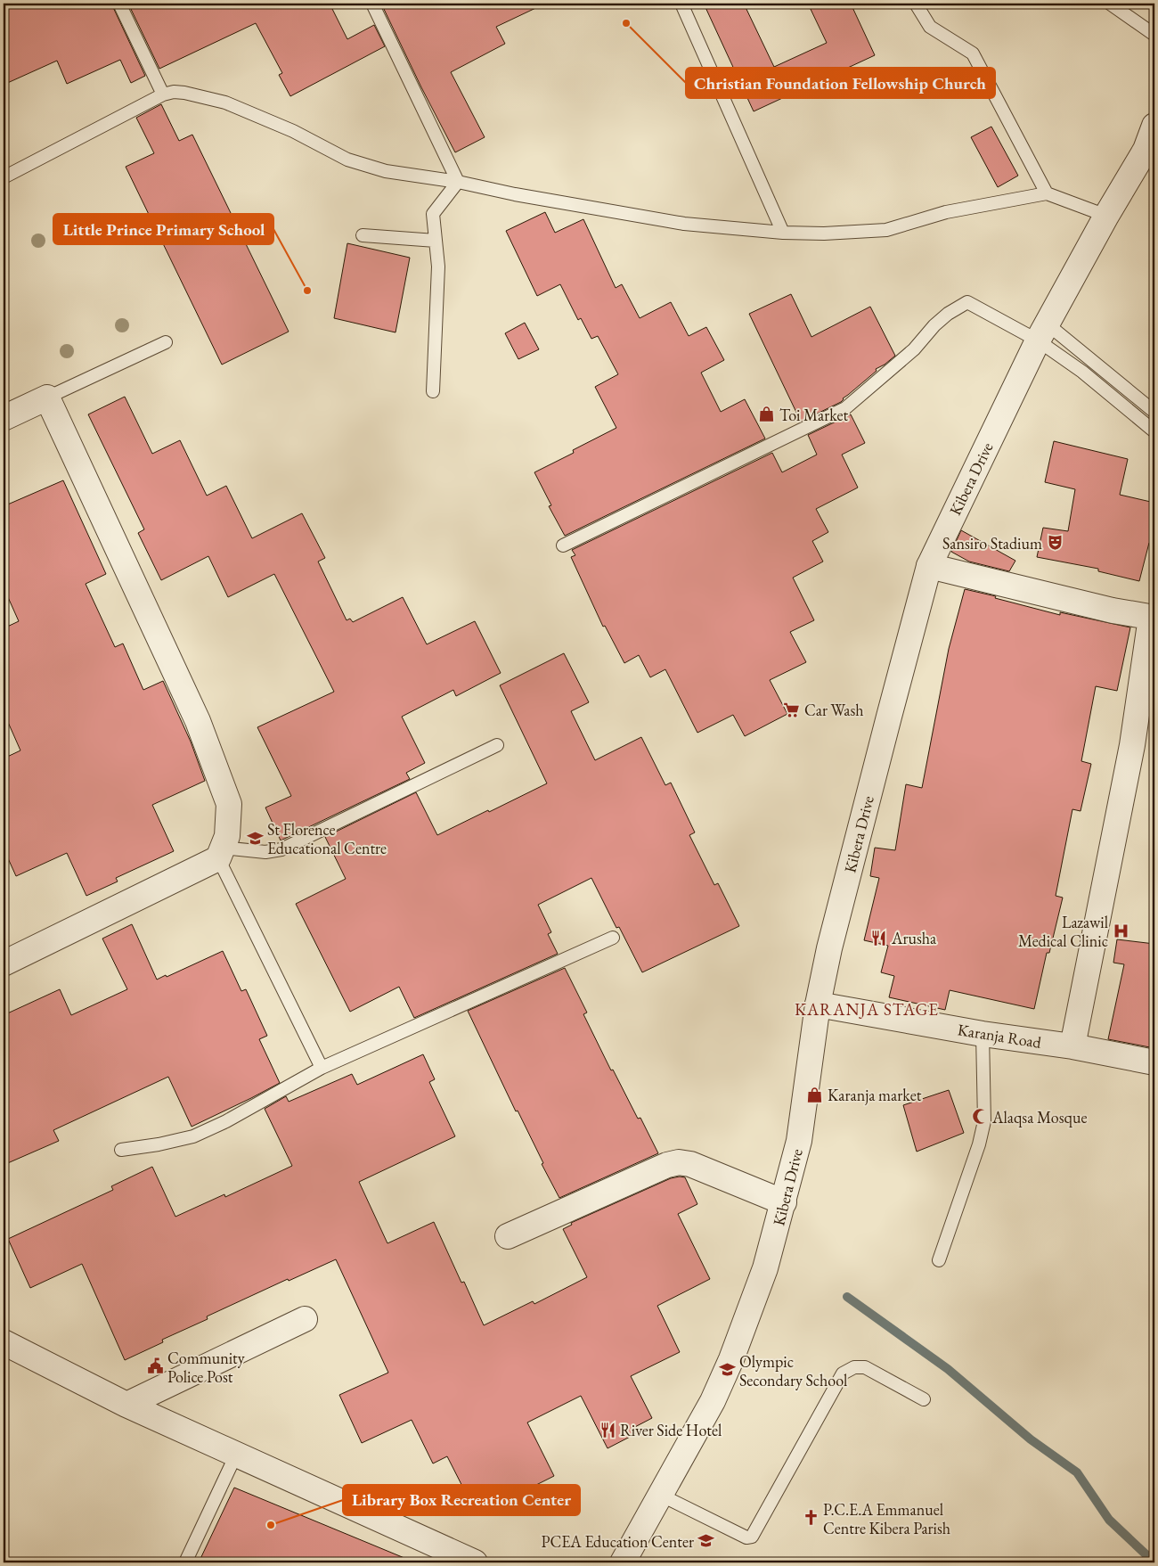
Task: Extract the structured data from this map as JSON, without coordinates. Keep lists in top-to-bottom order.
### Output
{
  "streets": {
    "street": ["Kibera Drive", "Karanja Road"]
  },
  "crossings": [
    ["Kibera Drive", "Karanja Road"]
  ],
  "districts": ["KARANJA STAGE"],
  "places": {
    "other": ["Christian Foundation Fellowship Church", "Little Prince Primary School", "Library Box Recreation Center"],
    "shop": ["Toi Market", "Karanja market"],
    "theatre": ["Sansiro Stadium"],
    "supermarket": ["Car Wash"],
    "school or university": ["St Florence Educational Centre", "Olympic Secondary School", "PCEA Education Center"],
    "hospital": ["Lazawil Medical Clinic"],
    "restaurant": ["Arusha", "River Side Hotel"],
    "mosque": ["Alaqsa Mosque"],
    "public building": ["Community Police Post"],
    "church": ["P.C.E.A Emmanuel Centre Kibera Parish"]
  }
}
